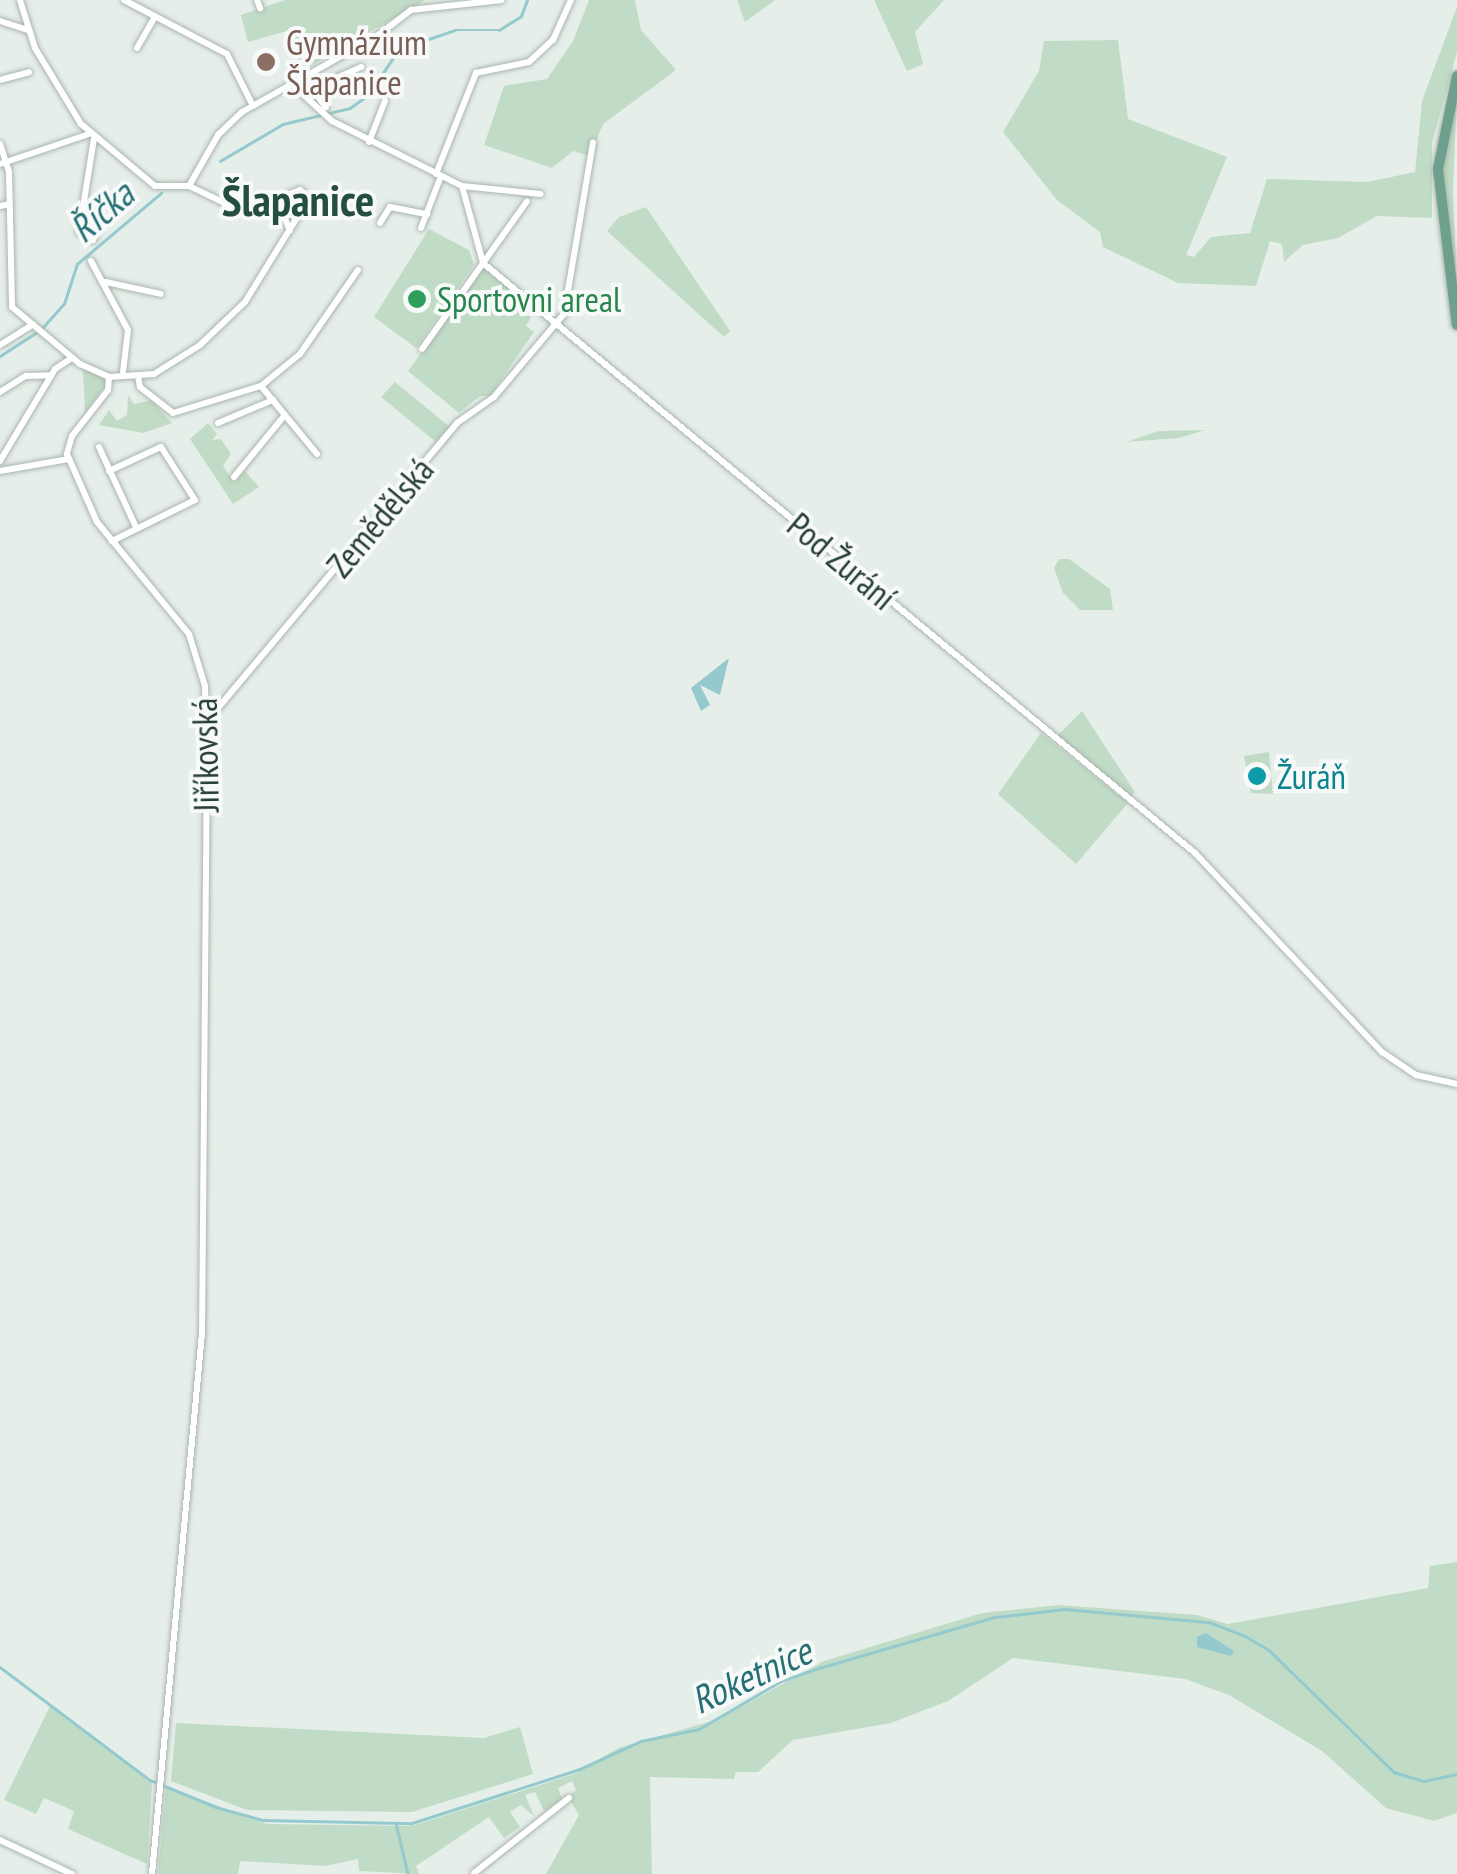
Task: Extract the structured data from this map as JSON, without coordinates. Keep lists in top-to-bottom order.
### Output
{
  "streets": {
    "street": ["Zemědělská", "Pod Žurání", "Jiříkovská"]
  },
  "crossings": [
    ["Zemědělská", "Pod Žurání"],
    ["Zemědělská", "Jiříkovská"]
  ],
  "districts": ["Šlapanice"],
  "water": ["Říčka", "Roketnice"],
  "places": ["Gymnázium Šlapanice", "Sportovni areal", "Žuráň"]
}
